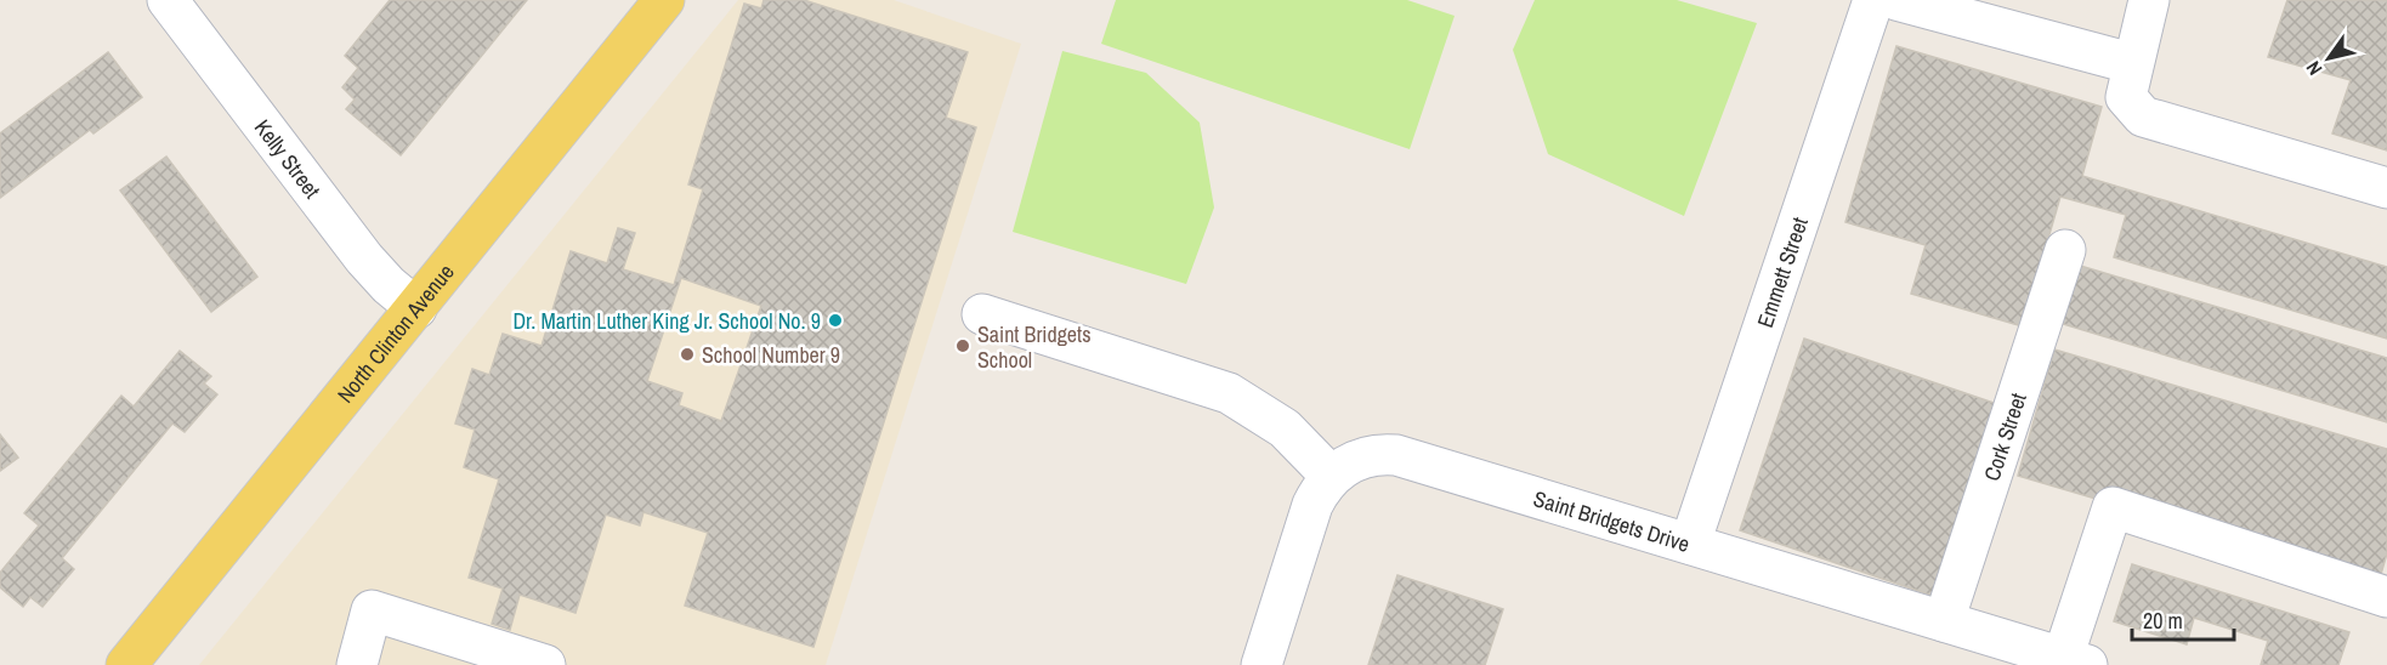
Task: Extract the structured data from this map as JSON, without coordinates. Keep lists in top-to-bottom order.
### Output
{
  "streets": {
    "main road": ["North Clinton Avenue"],
    "street": [
      "Kelly Street",
      "Emmett Street",
      "Cork Street",
      "Saint Bridgets Drive"
    ]
  },
  "crossings": [
    ["Kelly Street", "North Clinton Avenue"],
    ["Emmett Street", "Saint Bridgets Drive"],
    ["Cork Street", "Saint Bridgets Drive"]
  ],
  "places": ["Dr. Martin Luther King Jr. School No. 9", "Saint Bridgets School", "School Number 9"],
  "scale_bar": "20 m",
  "north": "bottom left"
}
